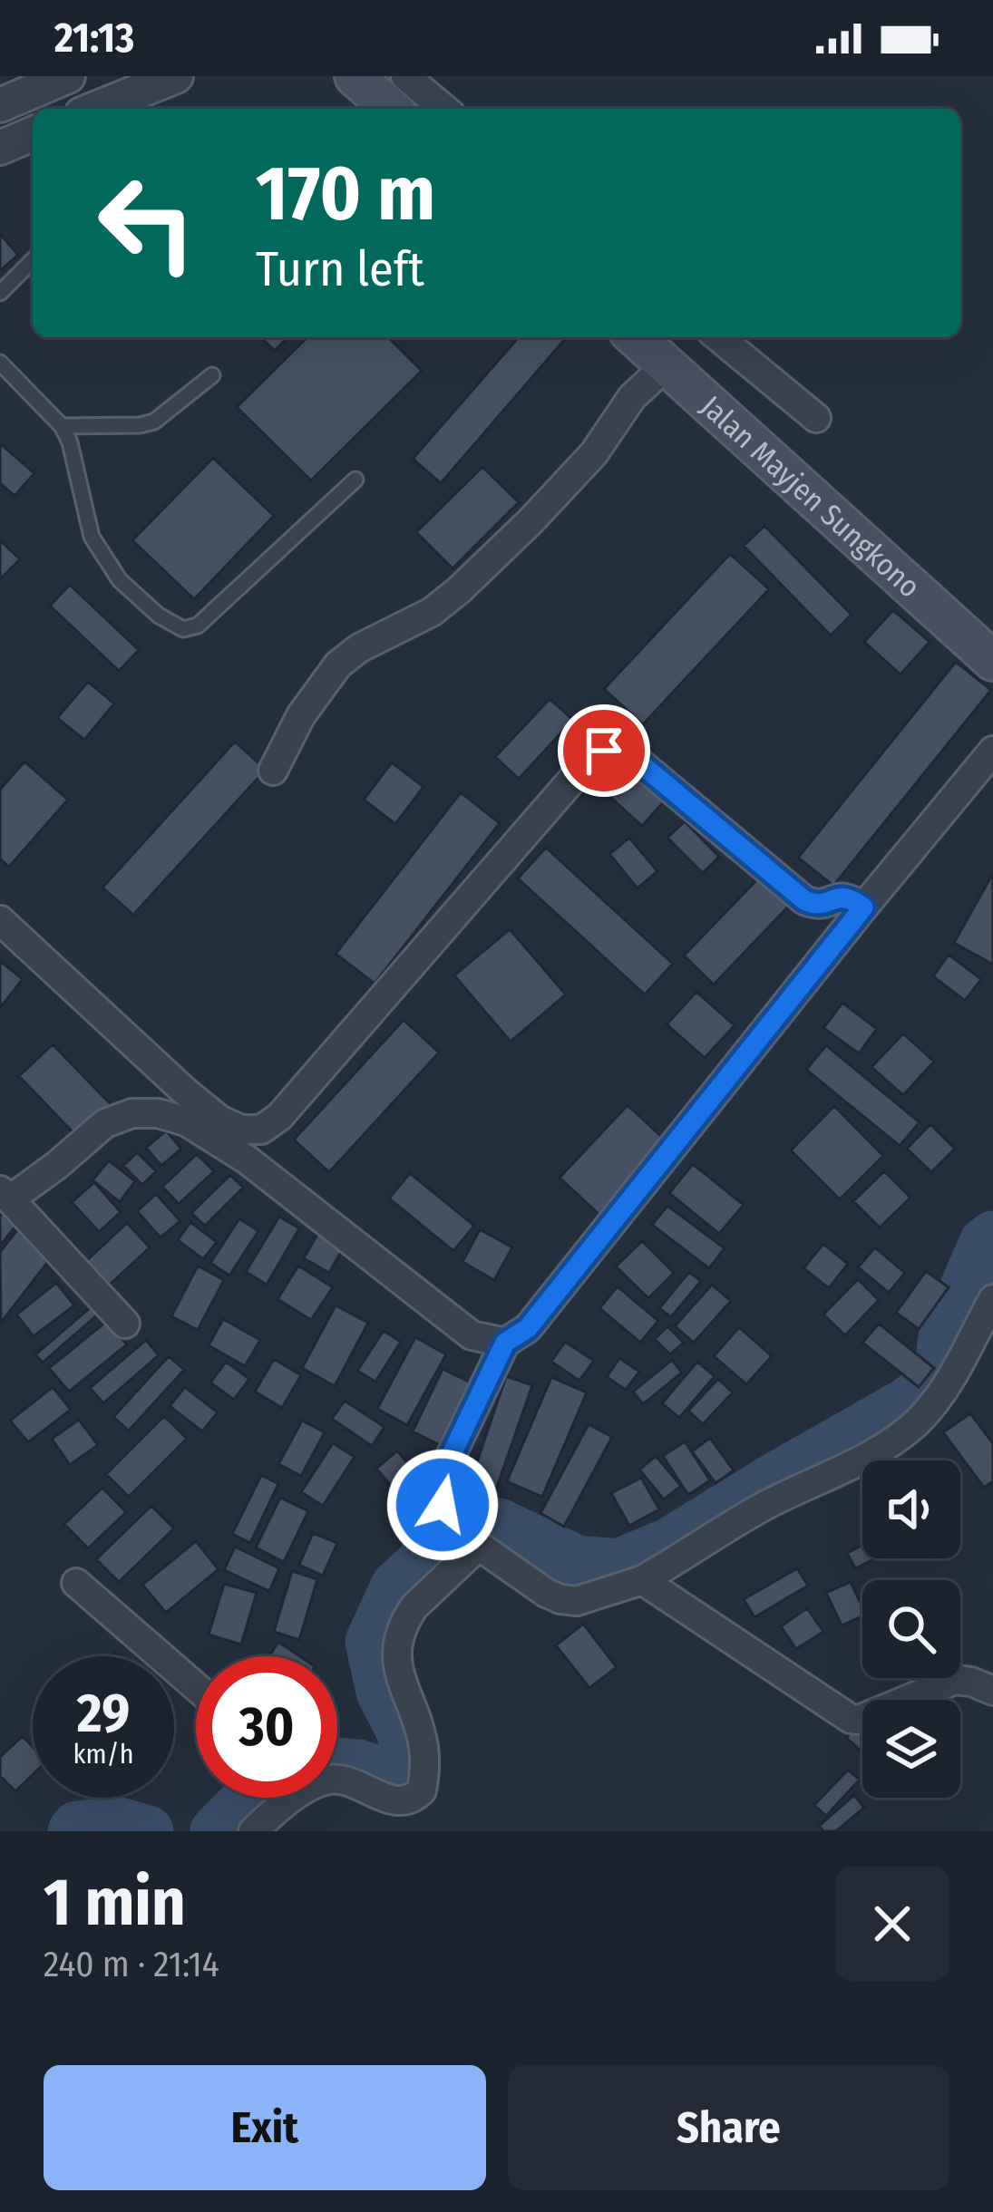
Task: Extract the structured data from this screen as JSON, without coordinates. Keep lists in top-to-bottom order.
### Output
{
  "streets": {
    "main road": ["Jalan Mayjen Sungkono"]
  },
  "page": {
    "status": "21:13",
    "turn": ["170 m", "Turn left"],
    "speed": "29 km/h",
    "limit": "30",
    "heading": ["1 min", "240 m · 21:14"],
    "buttons": ["Exit", "Share"]
  }
}
